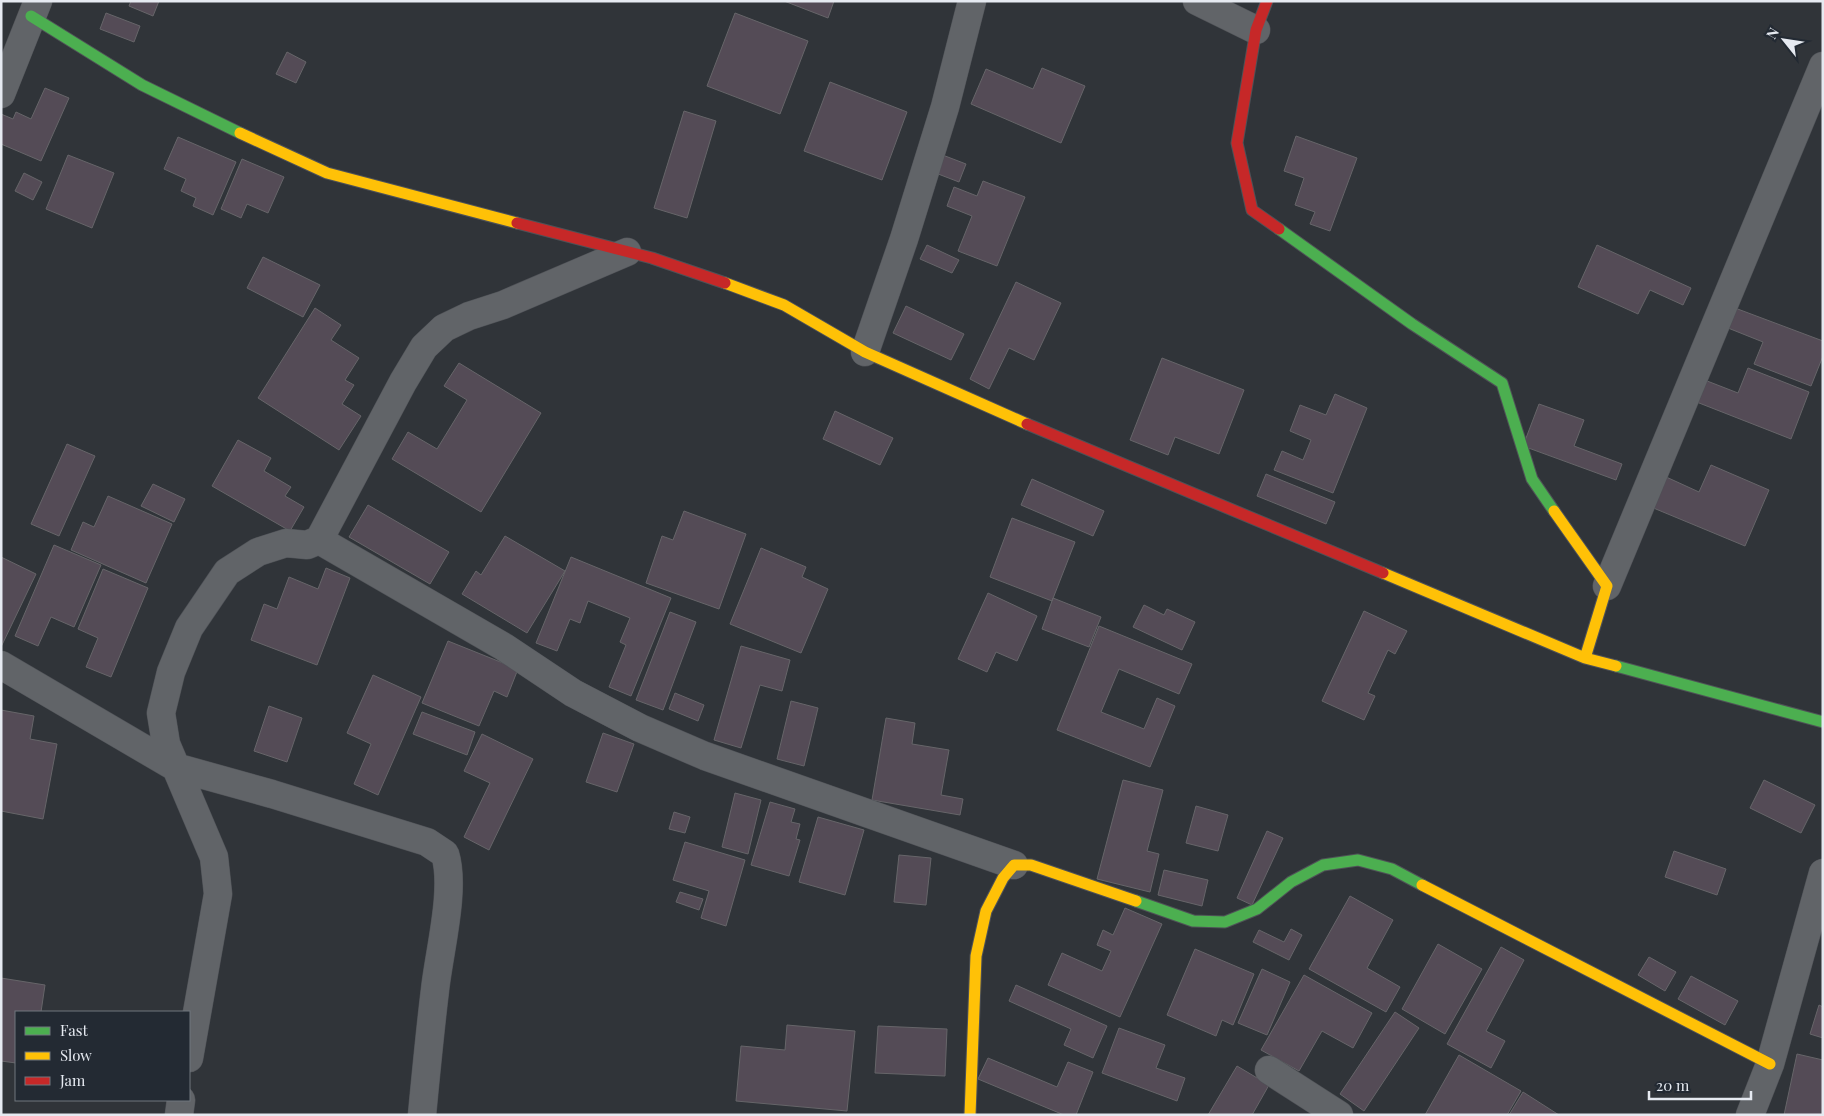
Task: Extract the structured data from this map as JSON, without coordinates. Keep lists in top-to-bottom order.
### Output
{
  "legend": ["Fast", "Slow", "Jam"],
  "scale_bar": "20 m",
  "north": "top left"
}
